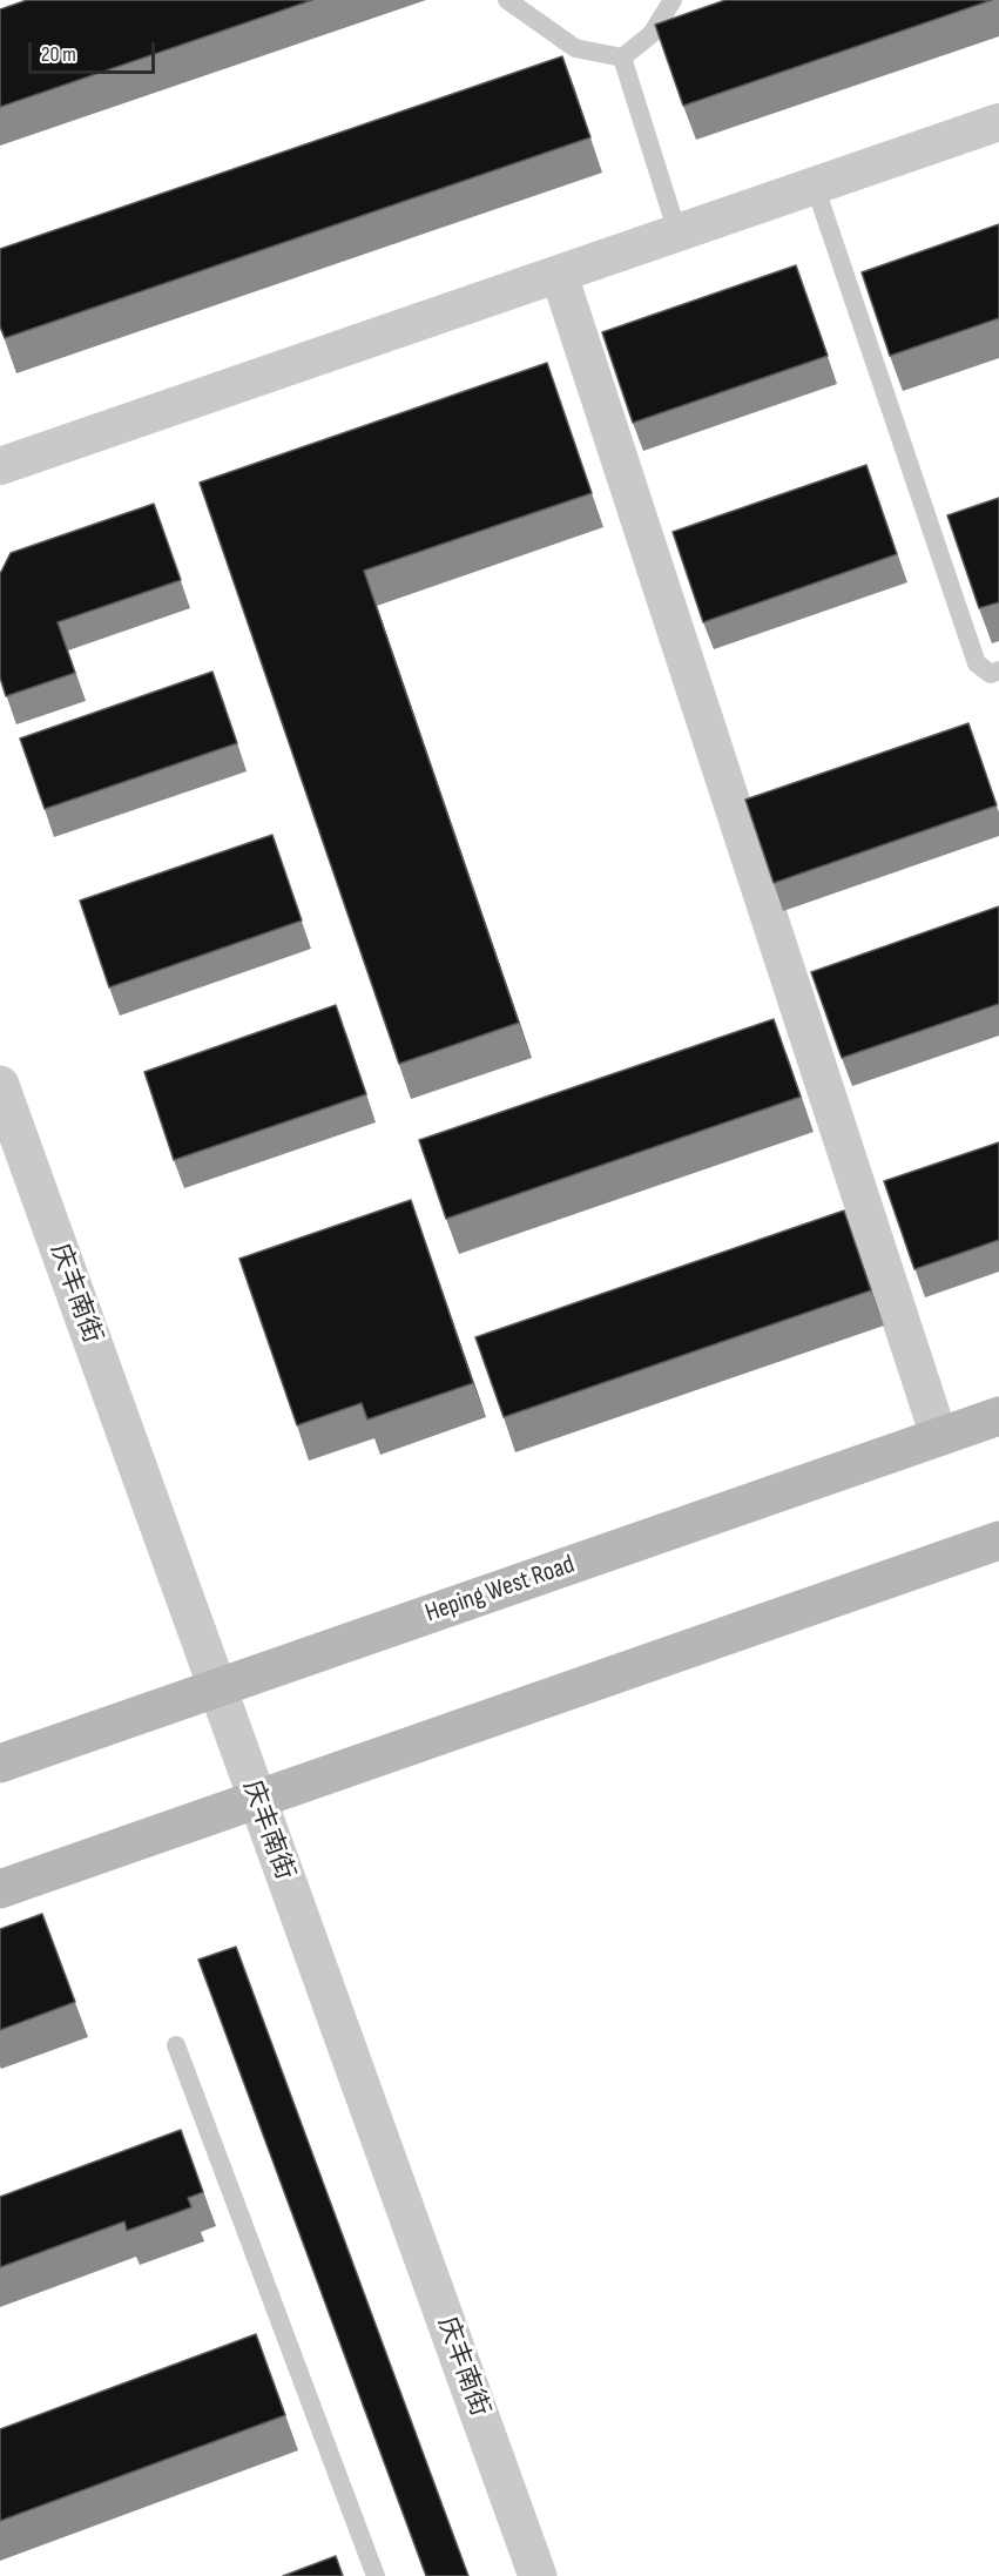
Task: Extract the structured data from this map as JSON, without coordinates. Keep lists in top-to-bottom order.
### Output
{
  "streets": {
    "main road": ["Heping West Road"],
    "street": ["庆丰南街"]
  },
  "crossings": [
    ["庆丰南街", "Heping West Road"]
  ],
  "scale_bar": "20 m"
}
